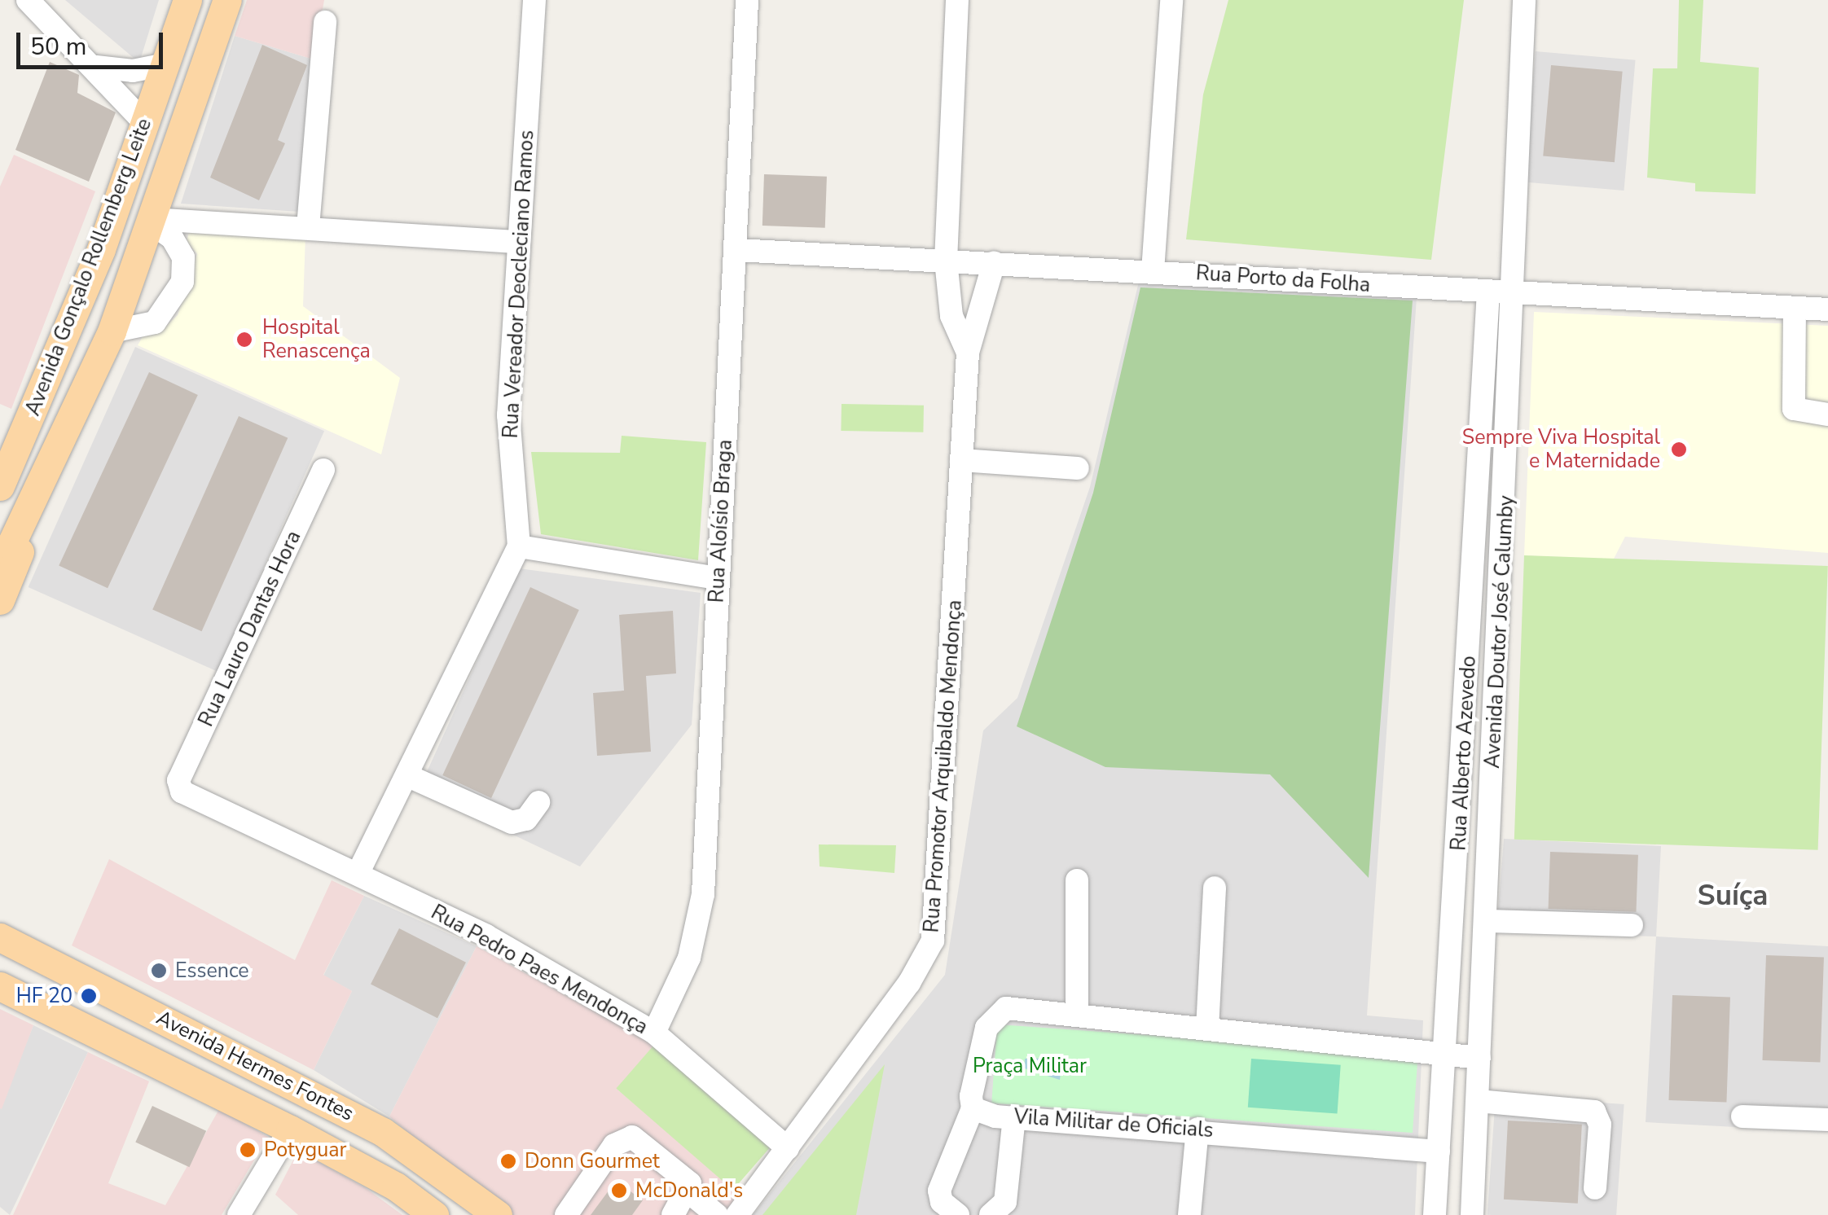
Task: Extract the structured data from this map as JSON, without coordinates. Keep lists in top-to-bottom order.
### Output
{
  "streets": {
    "main road": ["Avenida Gonçalo Rollemberg Leite", "Avenida Hermes Fontes"],
    "street": [
      "Rua Porto da Folha",
      "Rua Vereador Deocleciano Ramos",
      "Rua Aloísio Braga",
      "Rua Lauro Dantas Hora",
      "Avenida Doutor José Calumby",
      "Rua Alberto Azevedo",
      "Rua Promotor Arquibaldo Mendonça",
      "Rua Pedro Paes Mendonça",
      "Vila Militar de Oficials"
    ]
  },
  "crossings": [
    ["Rua Porto da Folha", "Rua Aloísio Braga"],
    ["Rua Porto da Folha", "Avenida Doutor José Calumby"],
    ["Rua Porto da Folha", "Rua Alberto Azevedo"],
    ["Rua Porto da Folha", "Rua Promotor Arquibaldo Mendonça"],
    ["Rua Aloísio Braga", "Rua Pedro Paes Mendonça"],
    ["Rua Lauro Dantas Hora", "Rua Pedro Paes Mendonça"],
    ["Rua Alberto Azevedo", "Vila Militar de Oficials"],
    ["Rua Promotor Arquibaldo Mendonça", "Rua Pedro Paes Mendonça"]
  ],
  "districts": ["Suíça"],
  "parks": ["Praça Militar"],
  "places": [
    "Hospital Renascença",
    "Sempre Viva Hospital e Maternidade",
    "Essence",
    "HF 20",
    "Potyguar",
    "Donn Gourmet",
    "McDonald's"
  ],
  "scale_bar": "50 m"
}
